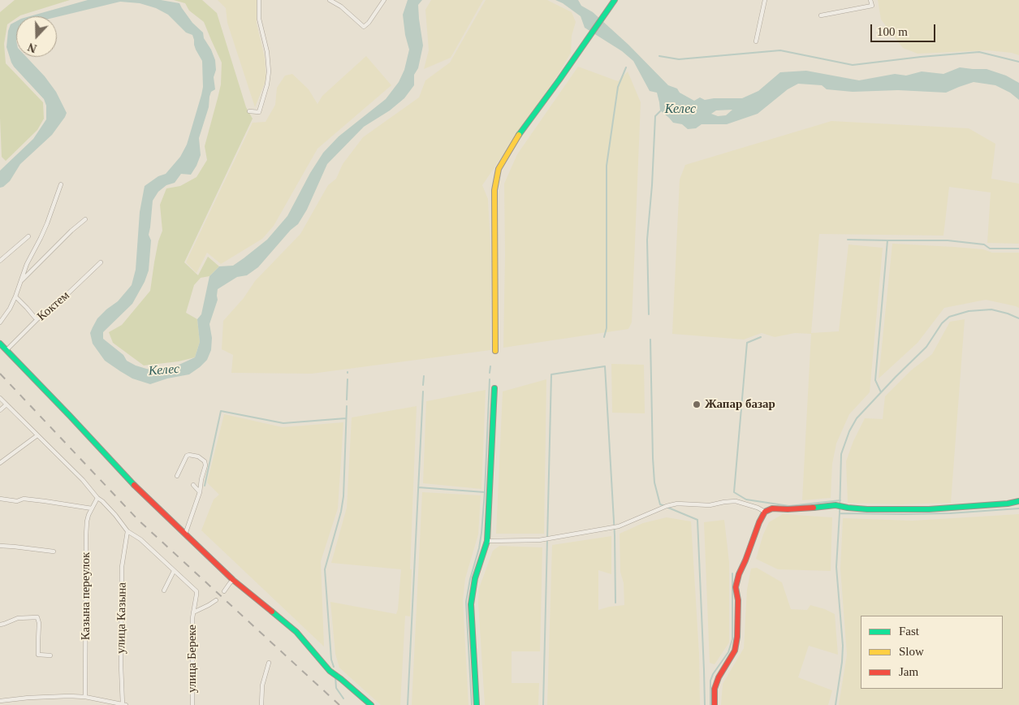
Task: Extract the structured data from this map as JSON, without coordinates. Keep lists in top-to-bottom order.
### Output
{
  "streets": {
    "street": [
      "Коктем",
      "Казына переулок",
      "улица Казына",
      "улица Береке"
    ]
  },
  "water": ["Келес"],
  "places": ["Жапар базар"],
  "legend": ["Fast", "Slow", "Jam"],
  "scale_bar": "100 m",
  "north": "bottom"
}
